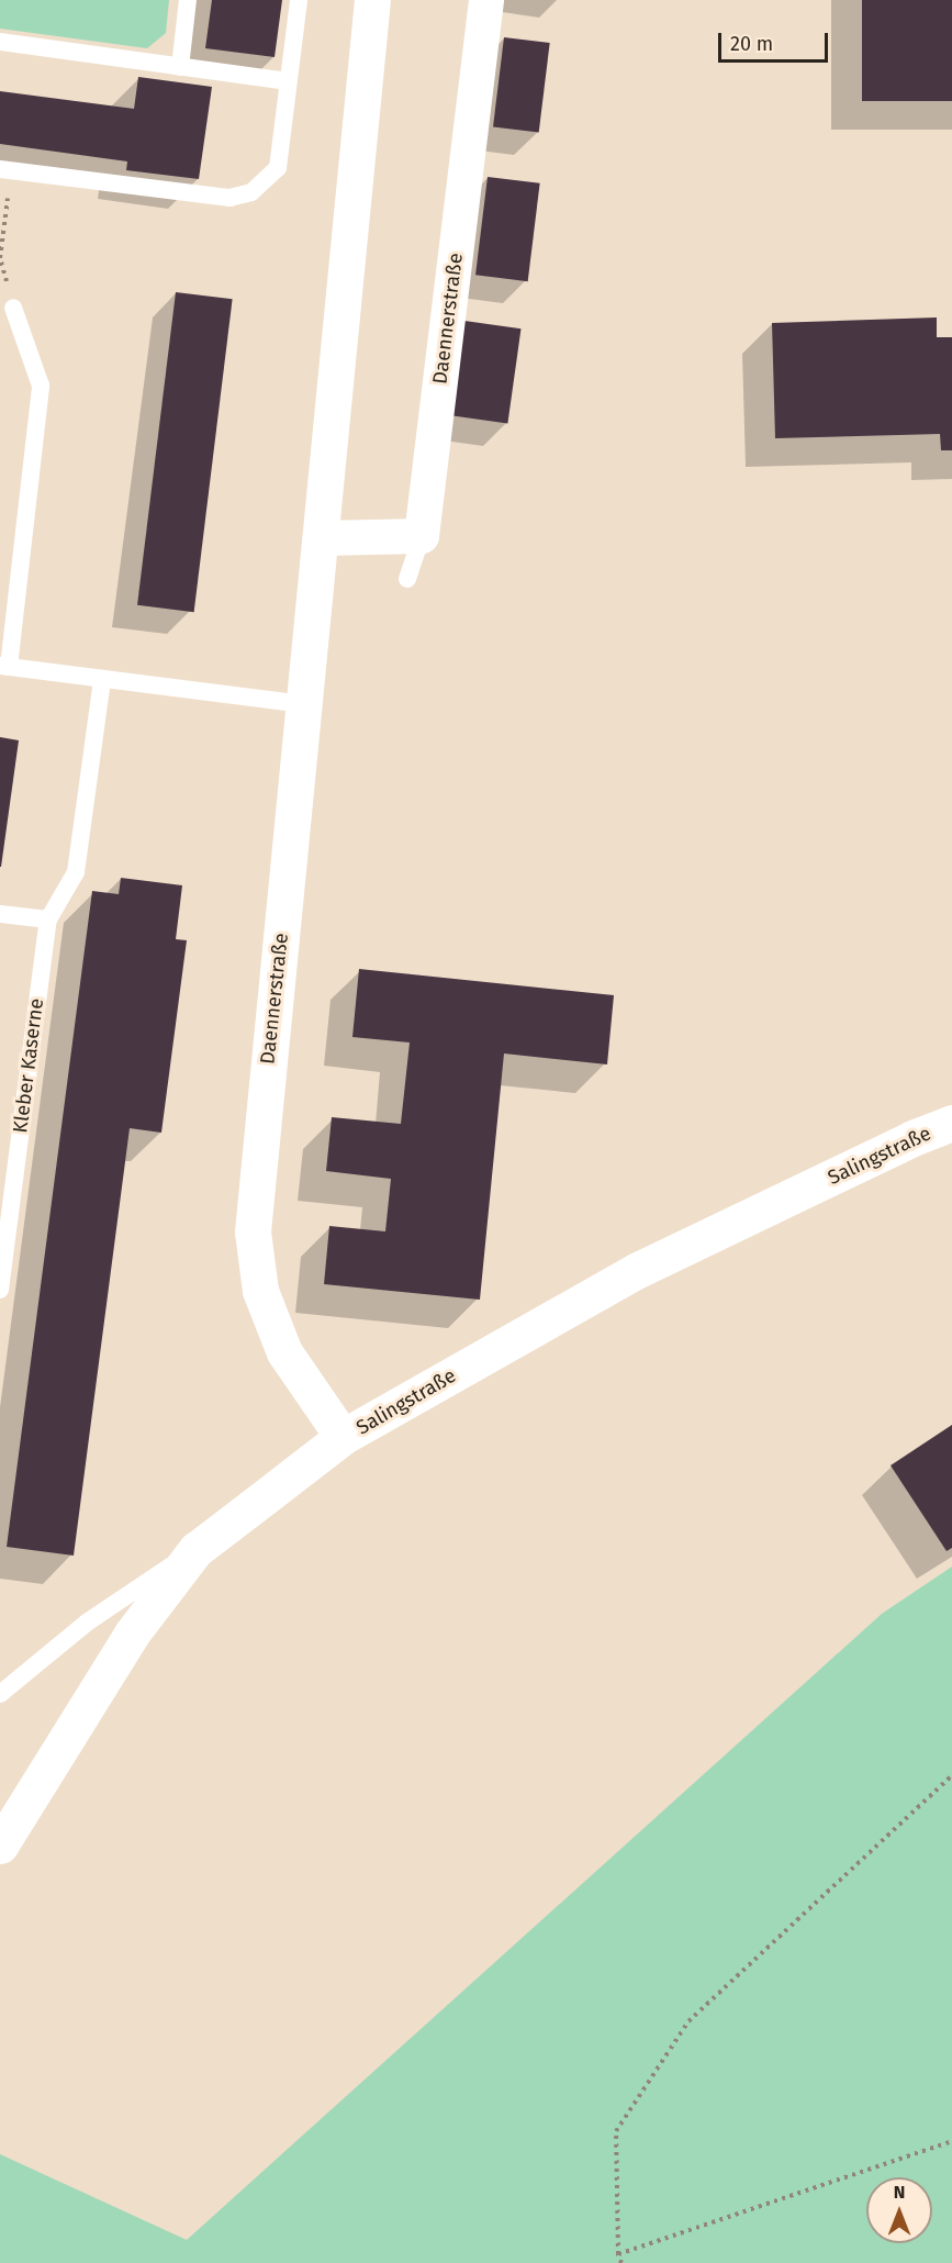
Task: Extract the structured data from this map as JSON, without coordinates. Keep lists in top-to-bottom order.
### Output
{
  "streets": {
    "street": ["Daennerstraße", "Salingstraße"],
    "lane": ["Kleber Kaserne"]
  },
  "crossings": [
    ["Daennerstraße", "Salingstraße"]
  ],
  "scale_bar": "20 m",
  "north": "top"
}
